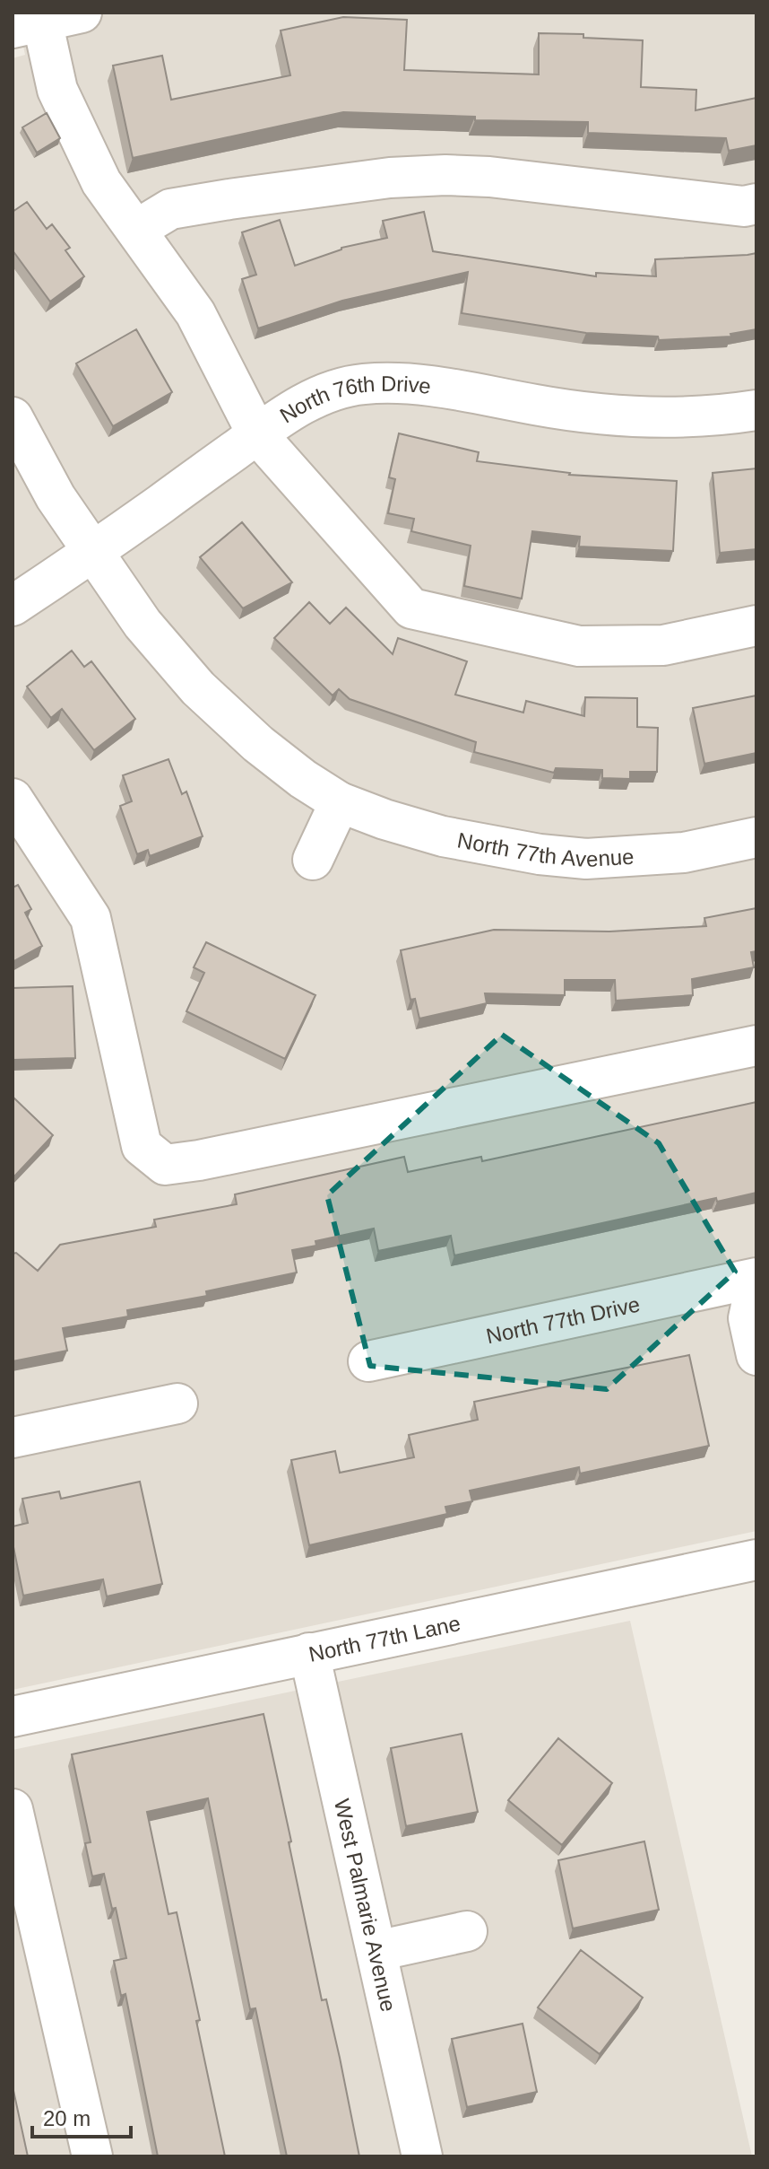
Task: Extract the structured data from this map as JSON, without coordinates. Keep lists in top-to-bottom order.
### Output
{
  "streets": {
    "street": [
      "North 76th Drive",
      "North 77th Avenue",
      "North 77th Drive",
      "North 77th Lane",
      "West Palmarie Avenue"
    ]
  },
  "crossings": [
    ["North 76th Drive", "North 77th Avenue"],
    ["North 77th Lane", "West Palmarie Avenue"]
  ],
  "scale_bar": "20 m"
}
